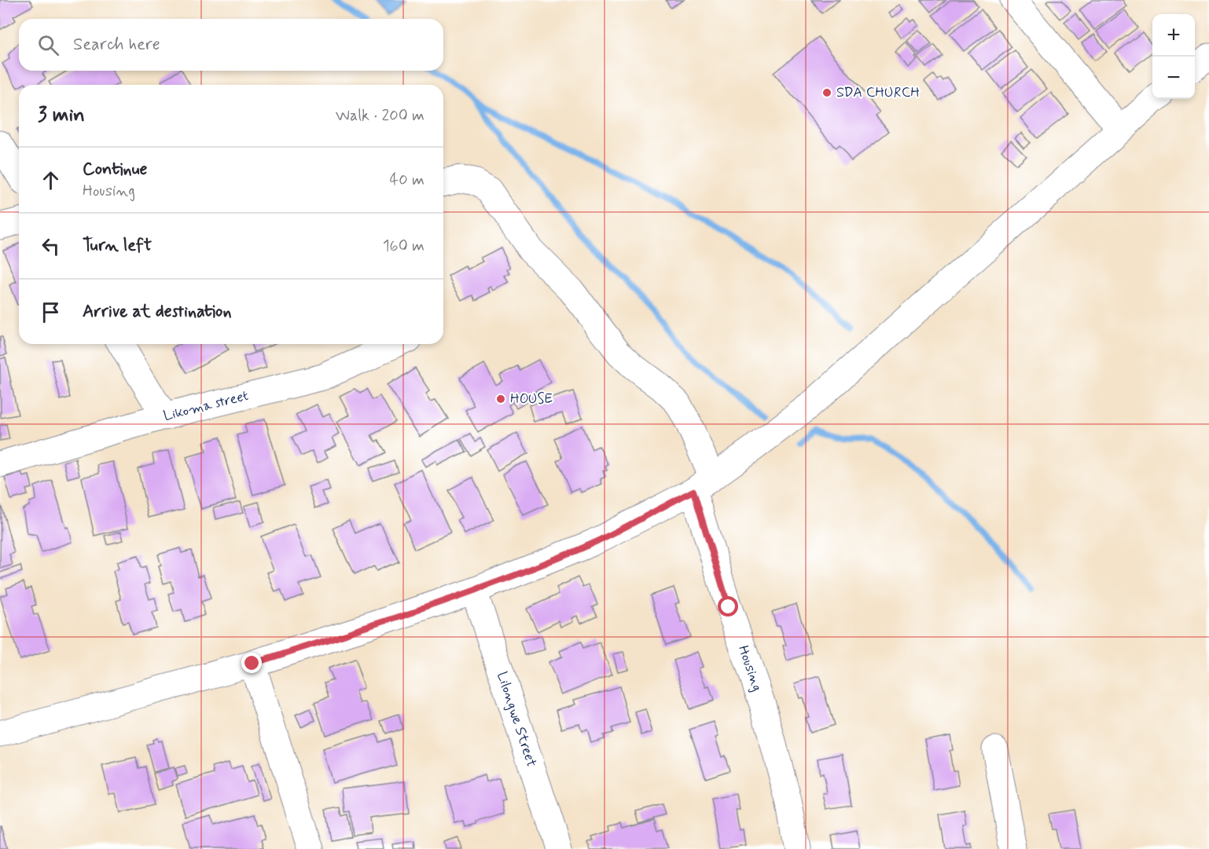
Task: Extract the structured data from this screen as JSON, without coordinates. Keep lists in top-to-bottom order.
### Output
{
  "streets": {
    "street": ["Likoma street", "Housing", "Lilongwe Street"]
  },
  "places": ["SDA CHURCH", "HOUSE"],
  "page": {
    "map_buttons": ["+", "−"],
    "search": "Search here",
    "heading": ["3 min", "Walk · 200 m"],
    "list": [
      ["Continue", "Housing", "40 m"],
      ["Turn left", "160 m"],
      "Arrive at destination"
    ]
  }
}
